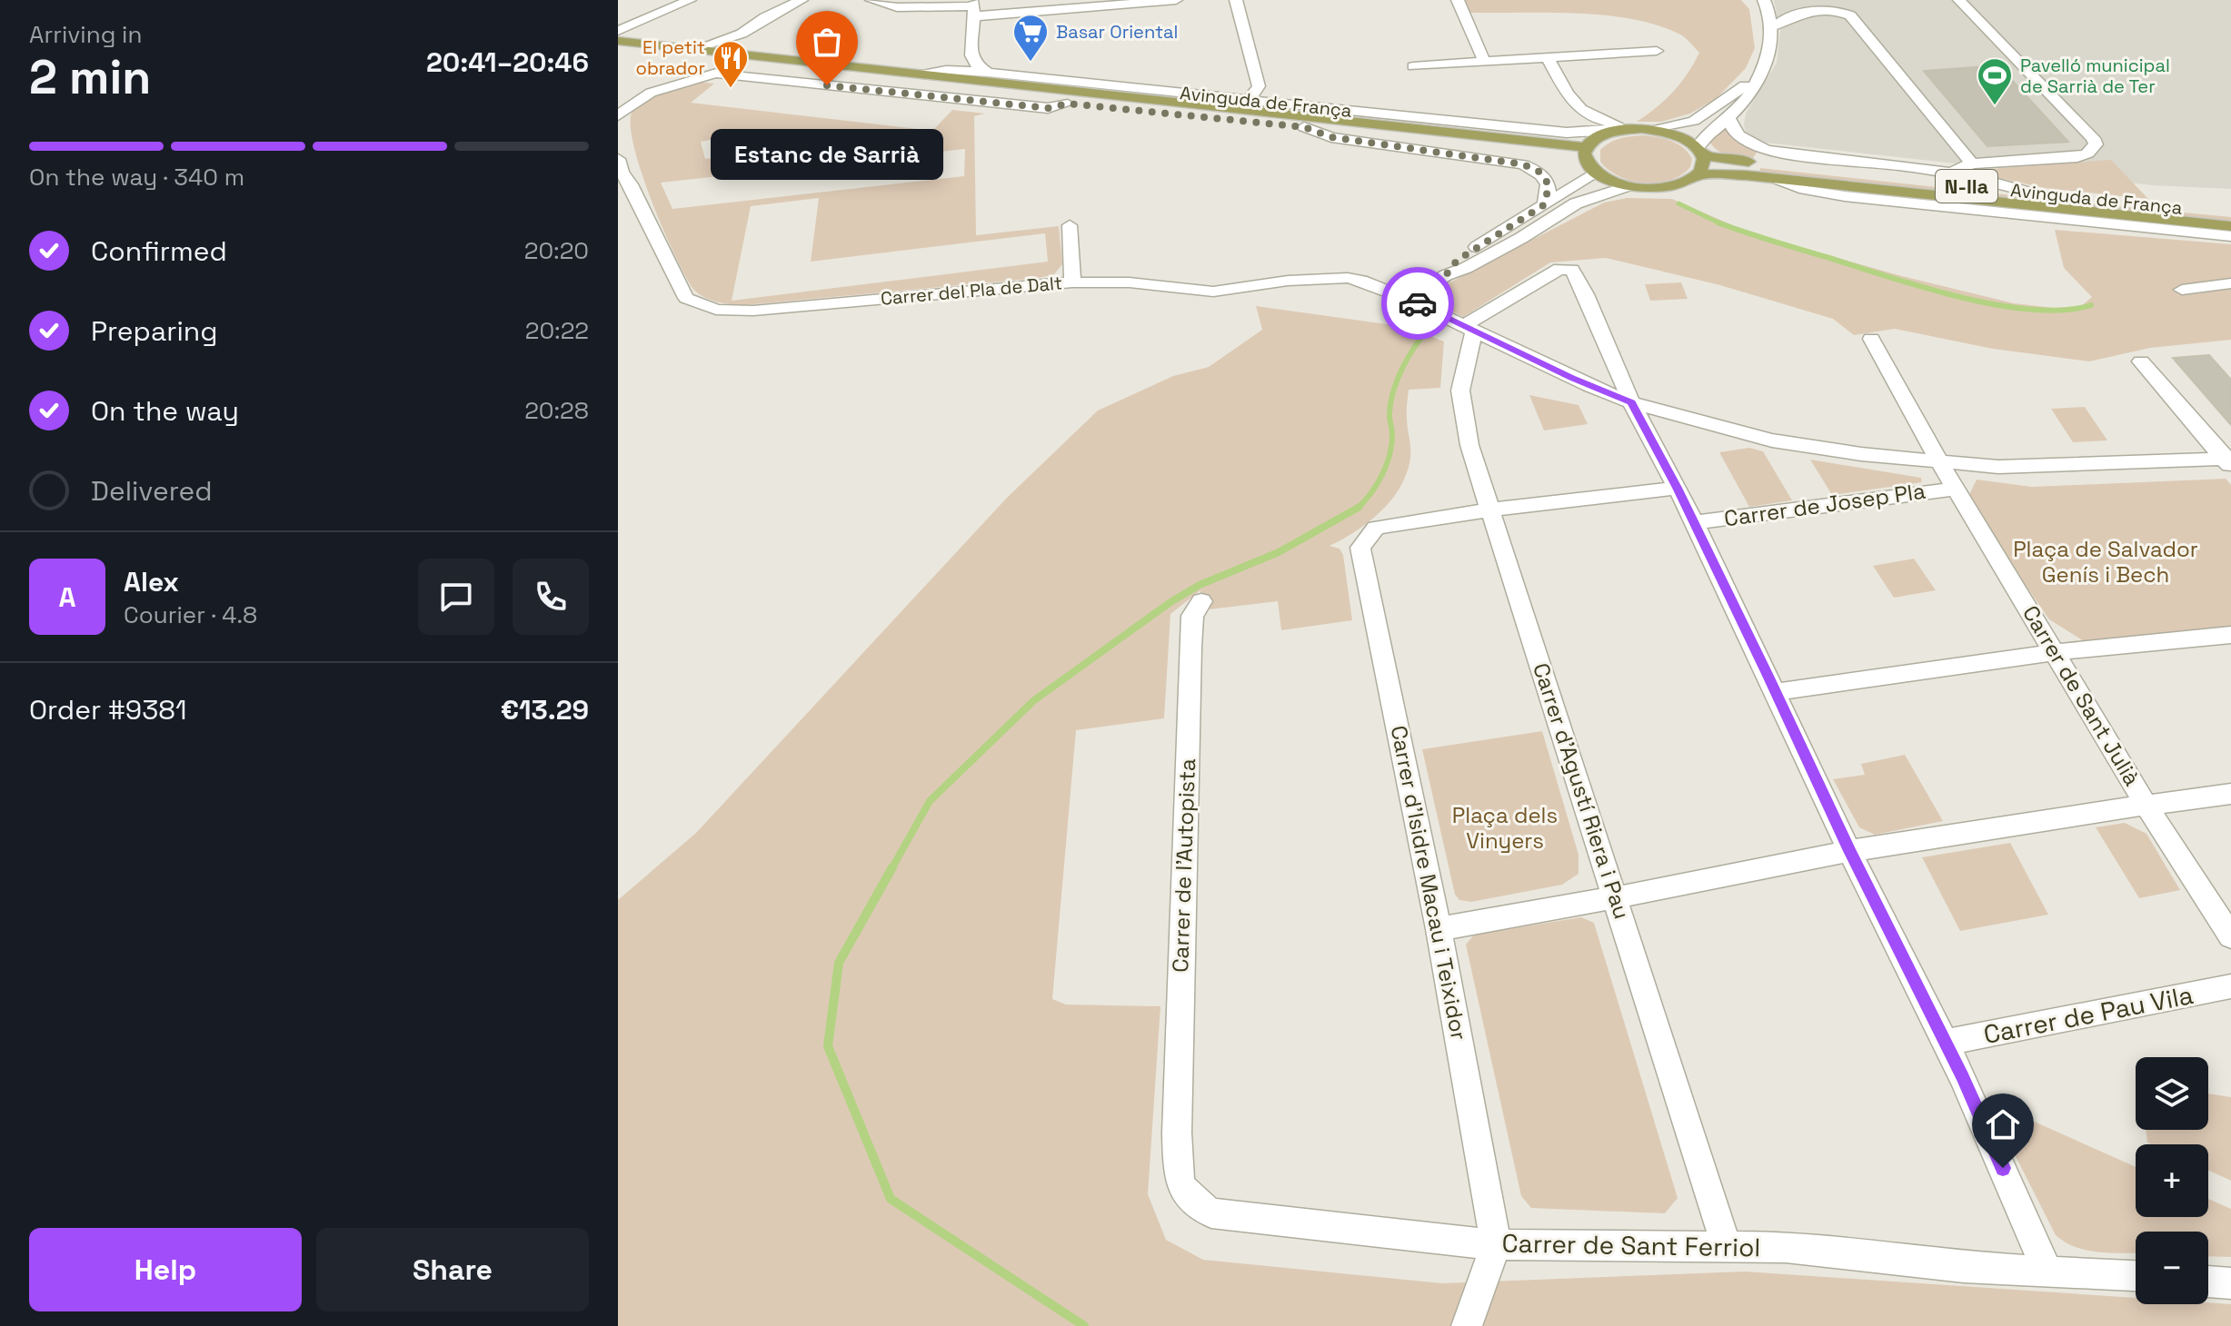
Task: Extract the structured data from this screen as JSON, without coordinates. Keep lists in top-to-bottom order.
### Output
{
  "streets": {
    "main road": ["Avinguda de França", "N-IIa"],
    "street": [
      "Carrer del Pla de Dalt",
      "Carrer de Josep Pla",
      "Carrer de Sant Julià",
      "Carrer d'Agustí Riera i Pau",
      "Carrer de l'Autopista",
      "Carrer d'Isidre Macau i Teixidor",
      "Carrer de Pau Vila",
      "Carrer de Sant Ferriol"
    ]
  },
  "crossings": [
    ["Avinguda de França", "N-IIa"],
    ["Carrer del Pla de Dalt", "Carrer de Sant Julià"],
    ["Carrer del Pla de Dalt", "Carrer d'Agustí Riera i Pau"],
    ["Carrer de Josep Pla", "Carrer de Sant Julià"],
    ["Carrer d'Agustí Riera i Pau", "Carrer d'Isidre Macau i Teixidor"],
    ["Carrer d'Agustí Riera i Pau", "Carrer de Sant Ferriol"],
    ["Carrer de l'Autopista", "Carrer de Sant Ferriol"],
    ["Carrer d'Isidre Macau i Teixidor", "Carrer de Sant Ferriol"]
  ],
  "parks": ["Plaça de Salvador Genís i Bech", "Plaça dels Vinyers"],
  "places": {
    "supermarket": ["Basar Oriental"],
    "other": ["Estanc de Sarrià"],
    "restaurant": ["El petit obrador"],
    "sports": ["Pavelló municipal de Sarrià de Ter"]
  },
  "page": {
    "heading": ["2 min", "Arriving in", "20:41–20:46"],
    "panel": [
      "Alex",
      "Courier · 4.8",
      "Order #9381",
      "€13.29"
    ],
    "bar": "On the way · 340 m",
    "bubble": "Estanc de Sarrià",
    "list": [
      ["Confirmed", "20:20"],
      ["Preparing", "20:22"],
      ["On the way", "20:28"],
      "Delivered"
    ],
    "round": "A",
    "map_buttons": ["+", "−"],
    "buttons": ["Help", "Share"]
  }
}
